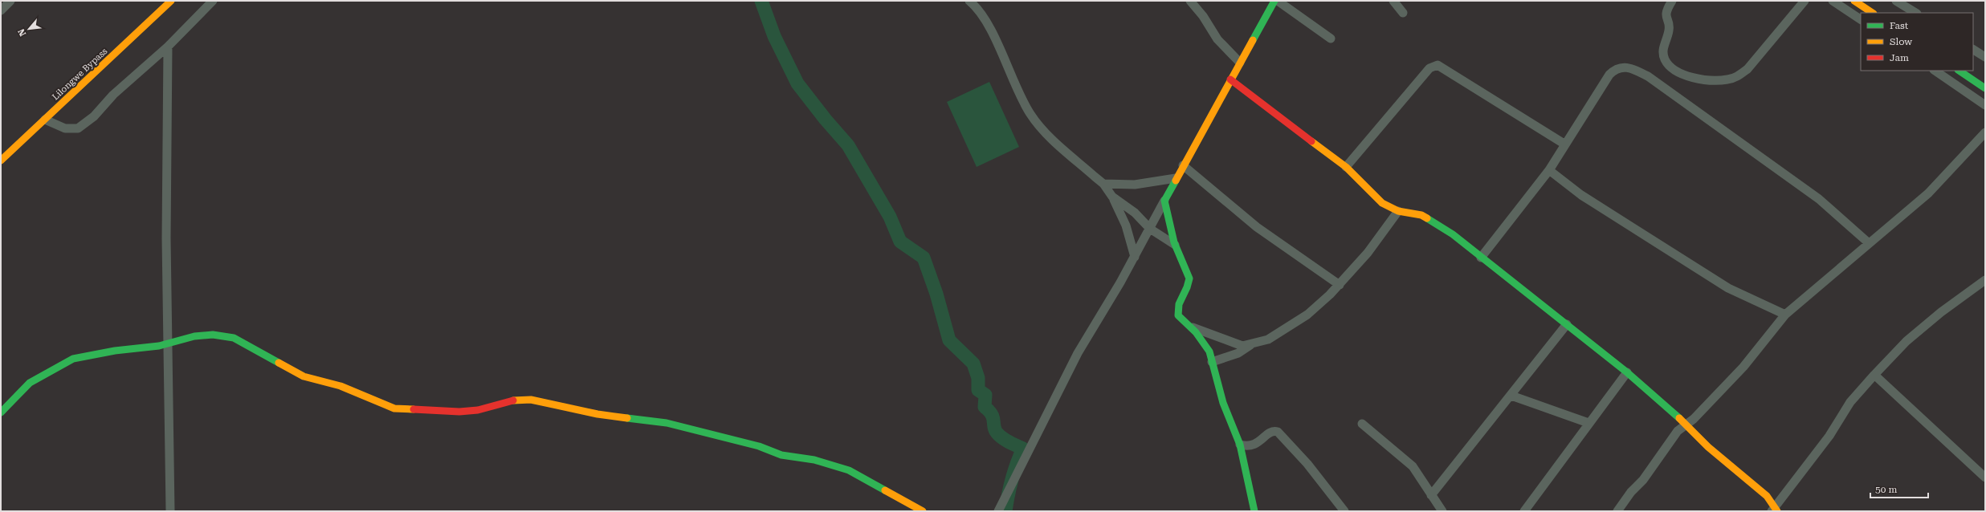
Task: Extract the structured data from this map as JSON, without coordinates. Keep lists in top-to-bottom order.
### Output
{
  "streets": {
    "street": ["Lilongwe Bypass"]
  },
  "legend": ["Fast", "Slow", "Jam"],
  "scale_bar": "50 m",
  "north": "bottom left"
}
